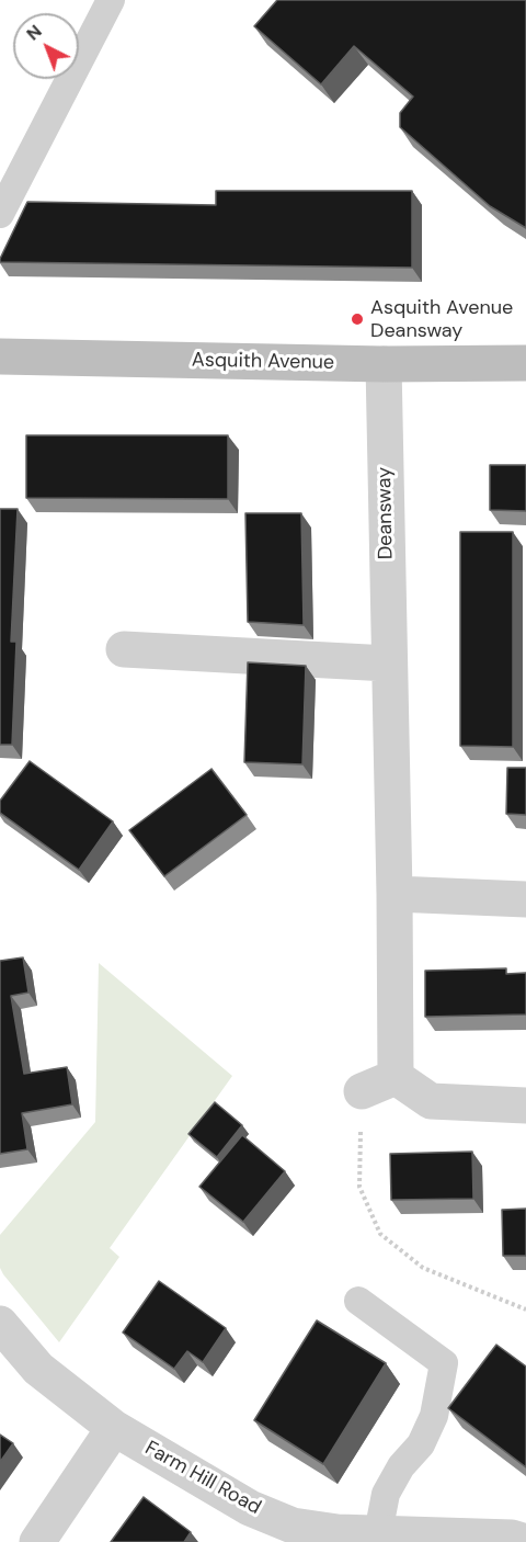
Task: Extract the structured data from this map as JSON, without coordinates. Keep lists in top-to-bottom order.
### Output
{
  "streets": {
    "main road": ["Asquith Avenue"],
    "street": ["Deansway", "Farm Hill Road"]
  },
  "crossings": [
    ["Asquith Avenue", "Deansway"]
  ],
  "places": ["Asquith Avenue Deansway"],
  "north": "top left"
}
